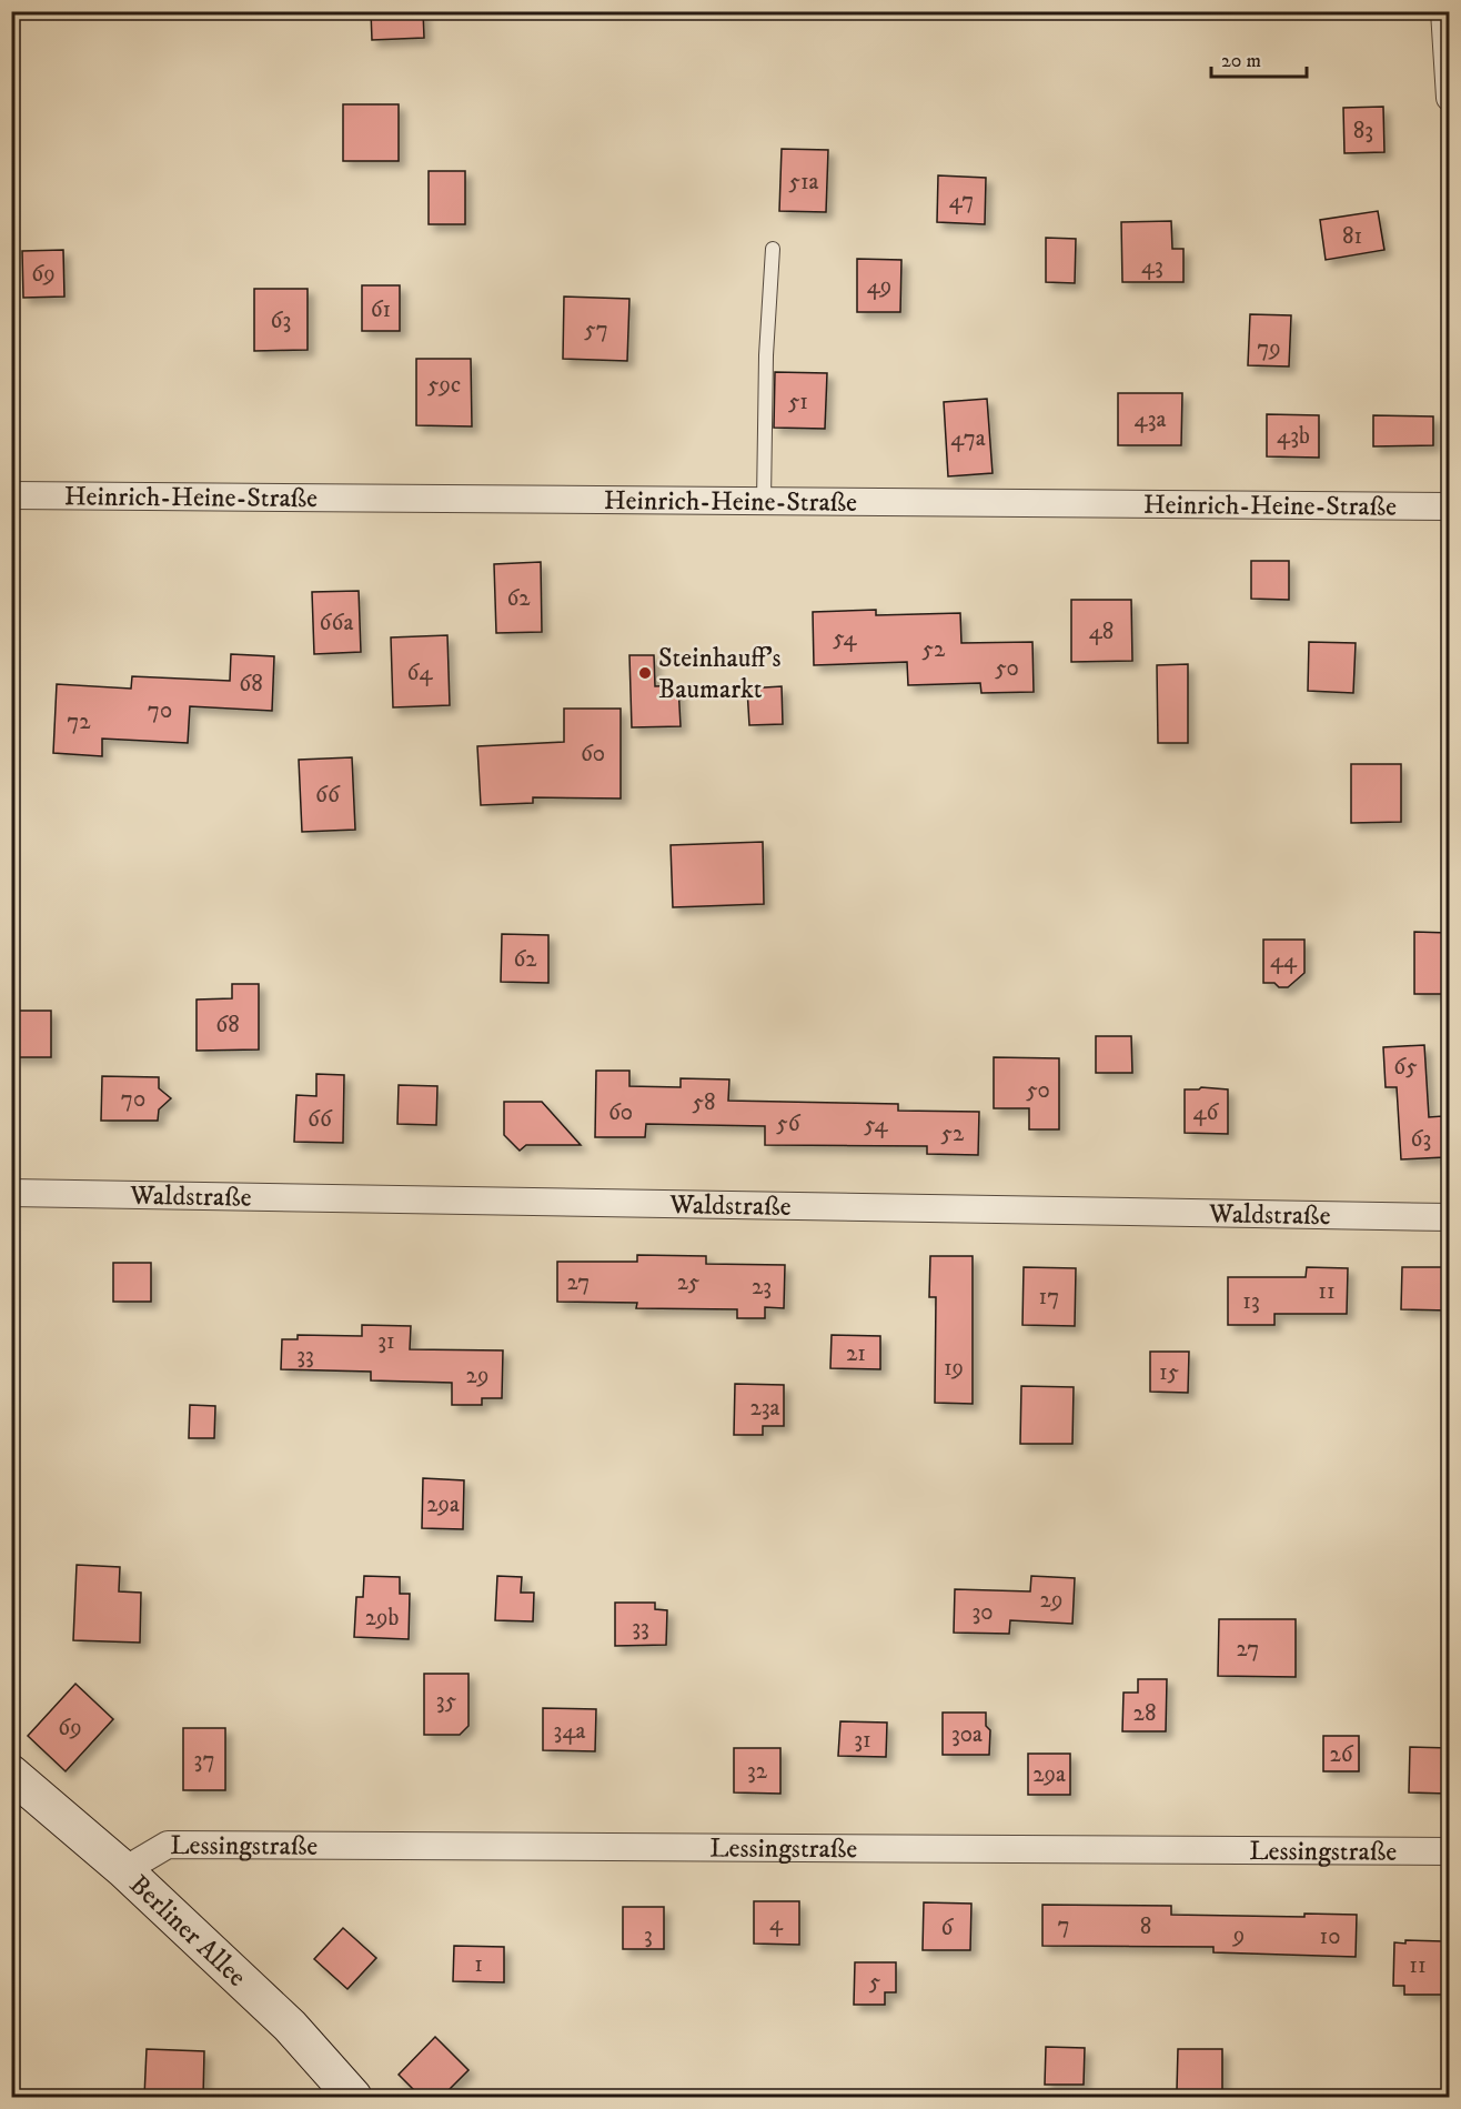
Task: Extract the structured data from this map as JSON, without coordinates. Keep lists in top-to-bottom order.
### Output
{
  "streets": {
    "street": [
      "Heinrich-Heine-Straße",
      "Waldstraße",
      "Lessingstraße",
      "Berliner Allee"
    ]
  },
  "crossings": [
    ["Lessingstraße", "Berliner Allee"]
  ],
  "places": ["Steinhauff's Baumarkt"],
  "house_numbers": [
    "83",
    "51a",
    "47",
    "81",
    "43",
    "69",
    "49",
    "61",
    "63",
    "57",
    "79",
    "59c",
    "51",
    "43a",
    "43b",
    "47a",
    "62",
    "66a",
    "48",
    "54",
    "52",
    "50",
    "64",
    "68",
    "70",
    "72",
    "60",
    "66",
    "62",
    "44",
    "68",
    "65",
    "50",
    "70",
    "58",
    "60",
    "46",
    "66",
    "56",
    "54",
    "52",
    "63",
    "27",
    "25",
    "23",
    "11",
    "17",
    "13",
    "31",
    "21",
    "33",
    "19",
    "15",
    "29",
    "23a",
    "29a",
    "29",
    "30",
    "29b",
    "33",
    "27",
    "35",
    "28",
    "69",
    "34a",
    "30a",
    "31",
    "26",
    "37",
    "32",
    "29a",
    "4",
    "7",
    "8",
    "6",
    "3",
    "9",
    "10",
    "1",
    "11",
    "5"
  ],
  "scale_bar": "20 m"
}
